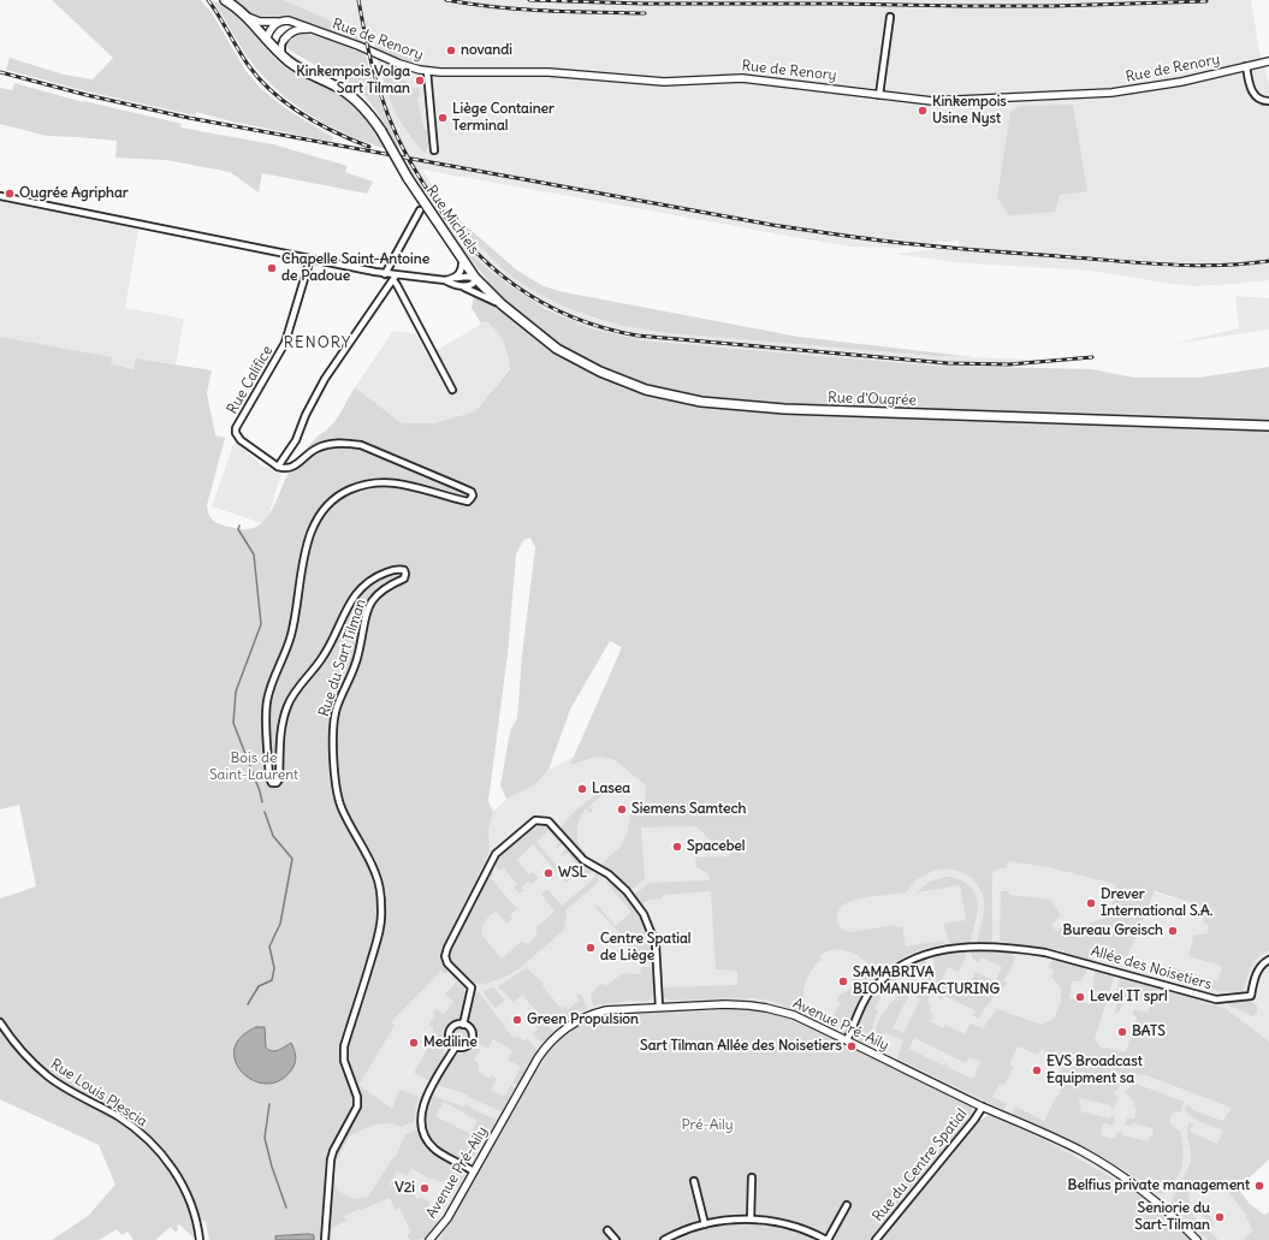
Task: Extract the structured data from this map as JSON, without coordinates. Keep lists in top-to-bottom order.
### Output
{
  "streets": {
    "main road": ["Rue Michiels", "Rue d'Ougrée"],
    "street": [
      "Rue de Renory",
      "Rue Califice",
      "Rue du Sart Tilman",
      "Allée des Noisetiers",
      "Avenue Pré-Aily",
      "Rue Louis Plescia",
      "Rue du Centre Spatial"
    ]
  },
  "crossings": [
    ["Rue de Renory", "Rue Michiels"],
    ["Rue Michiels", "Rue d'Ougrée"],
    ["Rue Califice", "Rue d'Ougrée"],
    ["Rue Califice", "Rue du Sart Tilman"],
    ["Allée des Noisetiers", "Avenue Pré-Aily"],
    ["Avenue Pré-Aily", "Rue du Centre Spatial"]
  ],
  "districts": ["RENORY"],
  "parks": ["Bois de Saint-Laurent", "Pré-Aily"],
  "places": [
    "novandi",
    "Kinkempois Volga Sart Tilman",
    "Kinkempois Usine Nyst",
    "Liège Container Terminal",
    "Ougrée Agriphar",
    "Chapelle Saint-Antoine de Padoue",
    "Lasea",
    "Siemens Samtech",
    "Spacebel",
    "WSL",
    "Drever International S.A.",
    "Bureau Greisch",
    "Centre Spatial de Liège",
    "SAMABRIVA BIOMANUFACTURING",
    "Level IT sprl",
    "Green Propulsion",
    "BATS",
    "Mediline",
    "Sart Tilman Allée des Noisetiers",
    "EVS Broadcast Equipment sa",
    "Belfius private management",
    "V2i",
    "Seniorie du Sart-Tilman"
  ]
}
